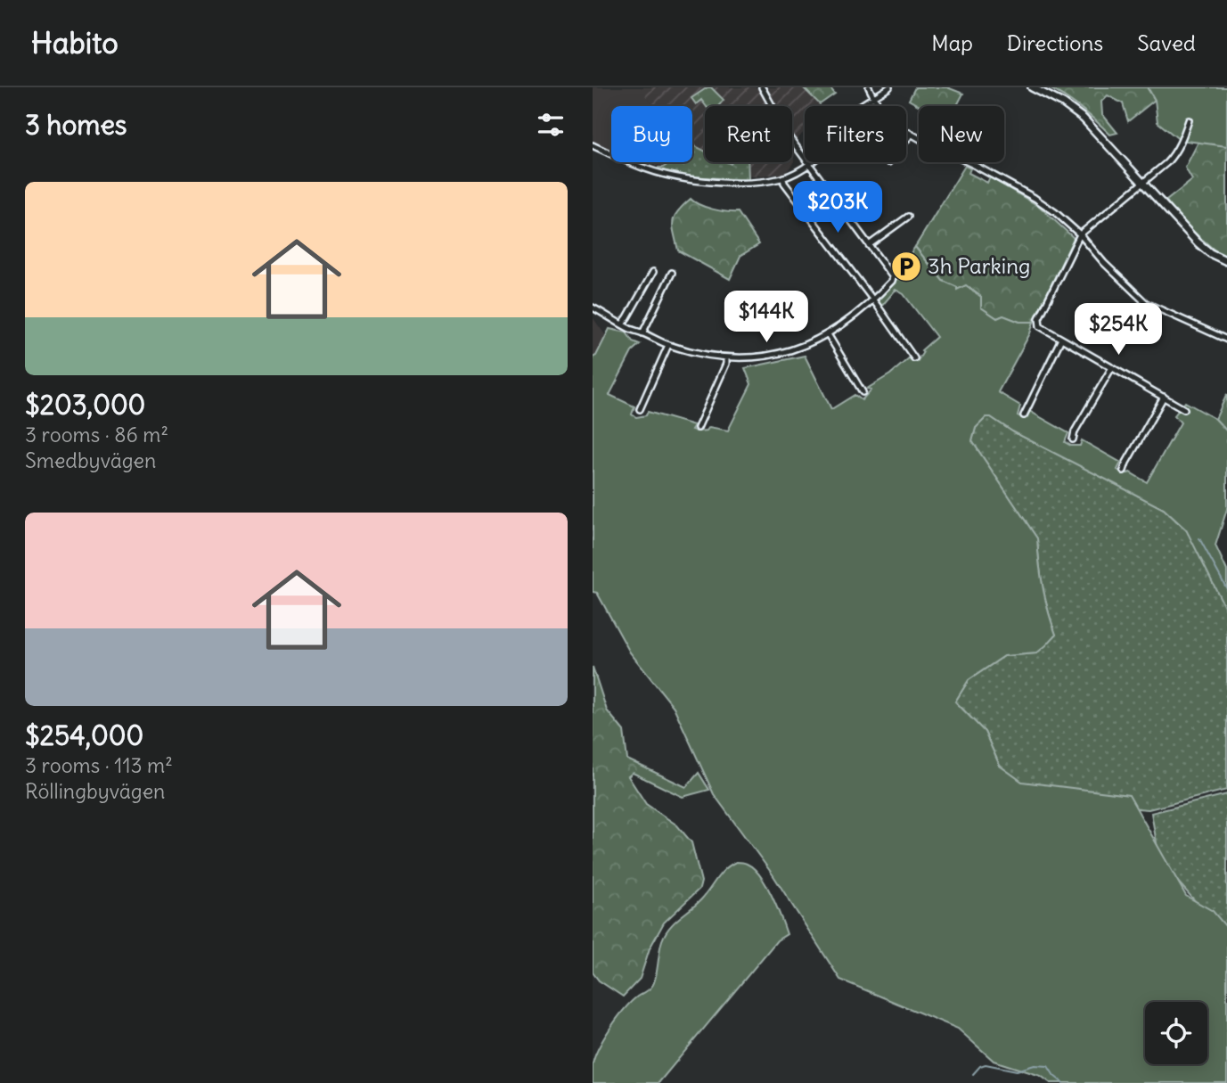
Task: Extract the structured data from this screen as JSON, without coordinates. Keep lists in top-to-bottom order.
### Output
{
  "places": {
    "parking": ["3h Parking"]
  },
  "page": {
    "header": "Habito",
    "nav": ["Map", "Directions", "Saved"],
    "heading": "3 homes",
    "chip": [
      "Buy",
      "Rent",
      "Filters",
      "New"
    ],
    "list": [
      {
        "name": "$203,000",
        "note": "3 rooms · 86 m² · Smedbyvägen"
      },
      {
        "name": "$254,000",
        "note": "3 rooms · 113 m² · Röllingbyvägen"
      }
    ],
    "price": ["$203K", "$144K", "$254K"]
  }
}
